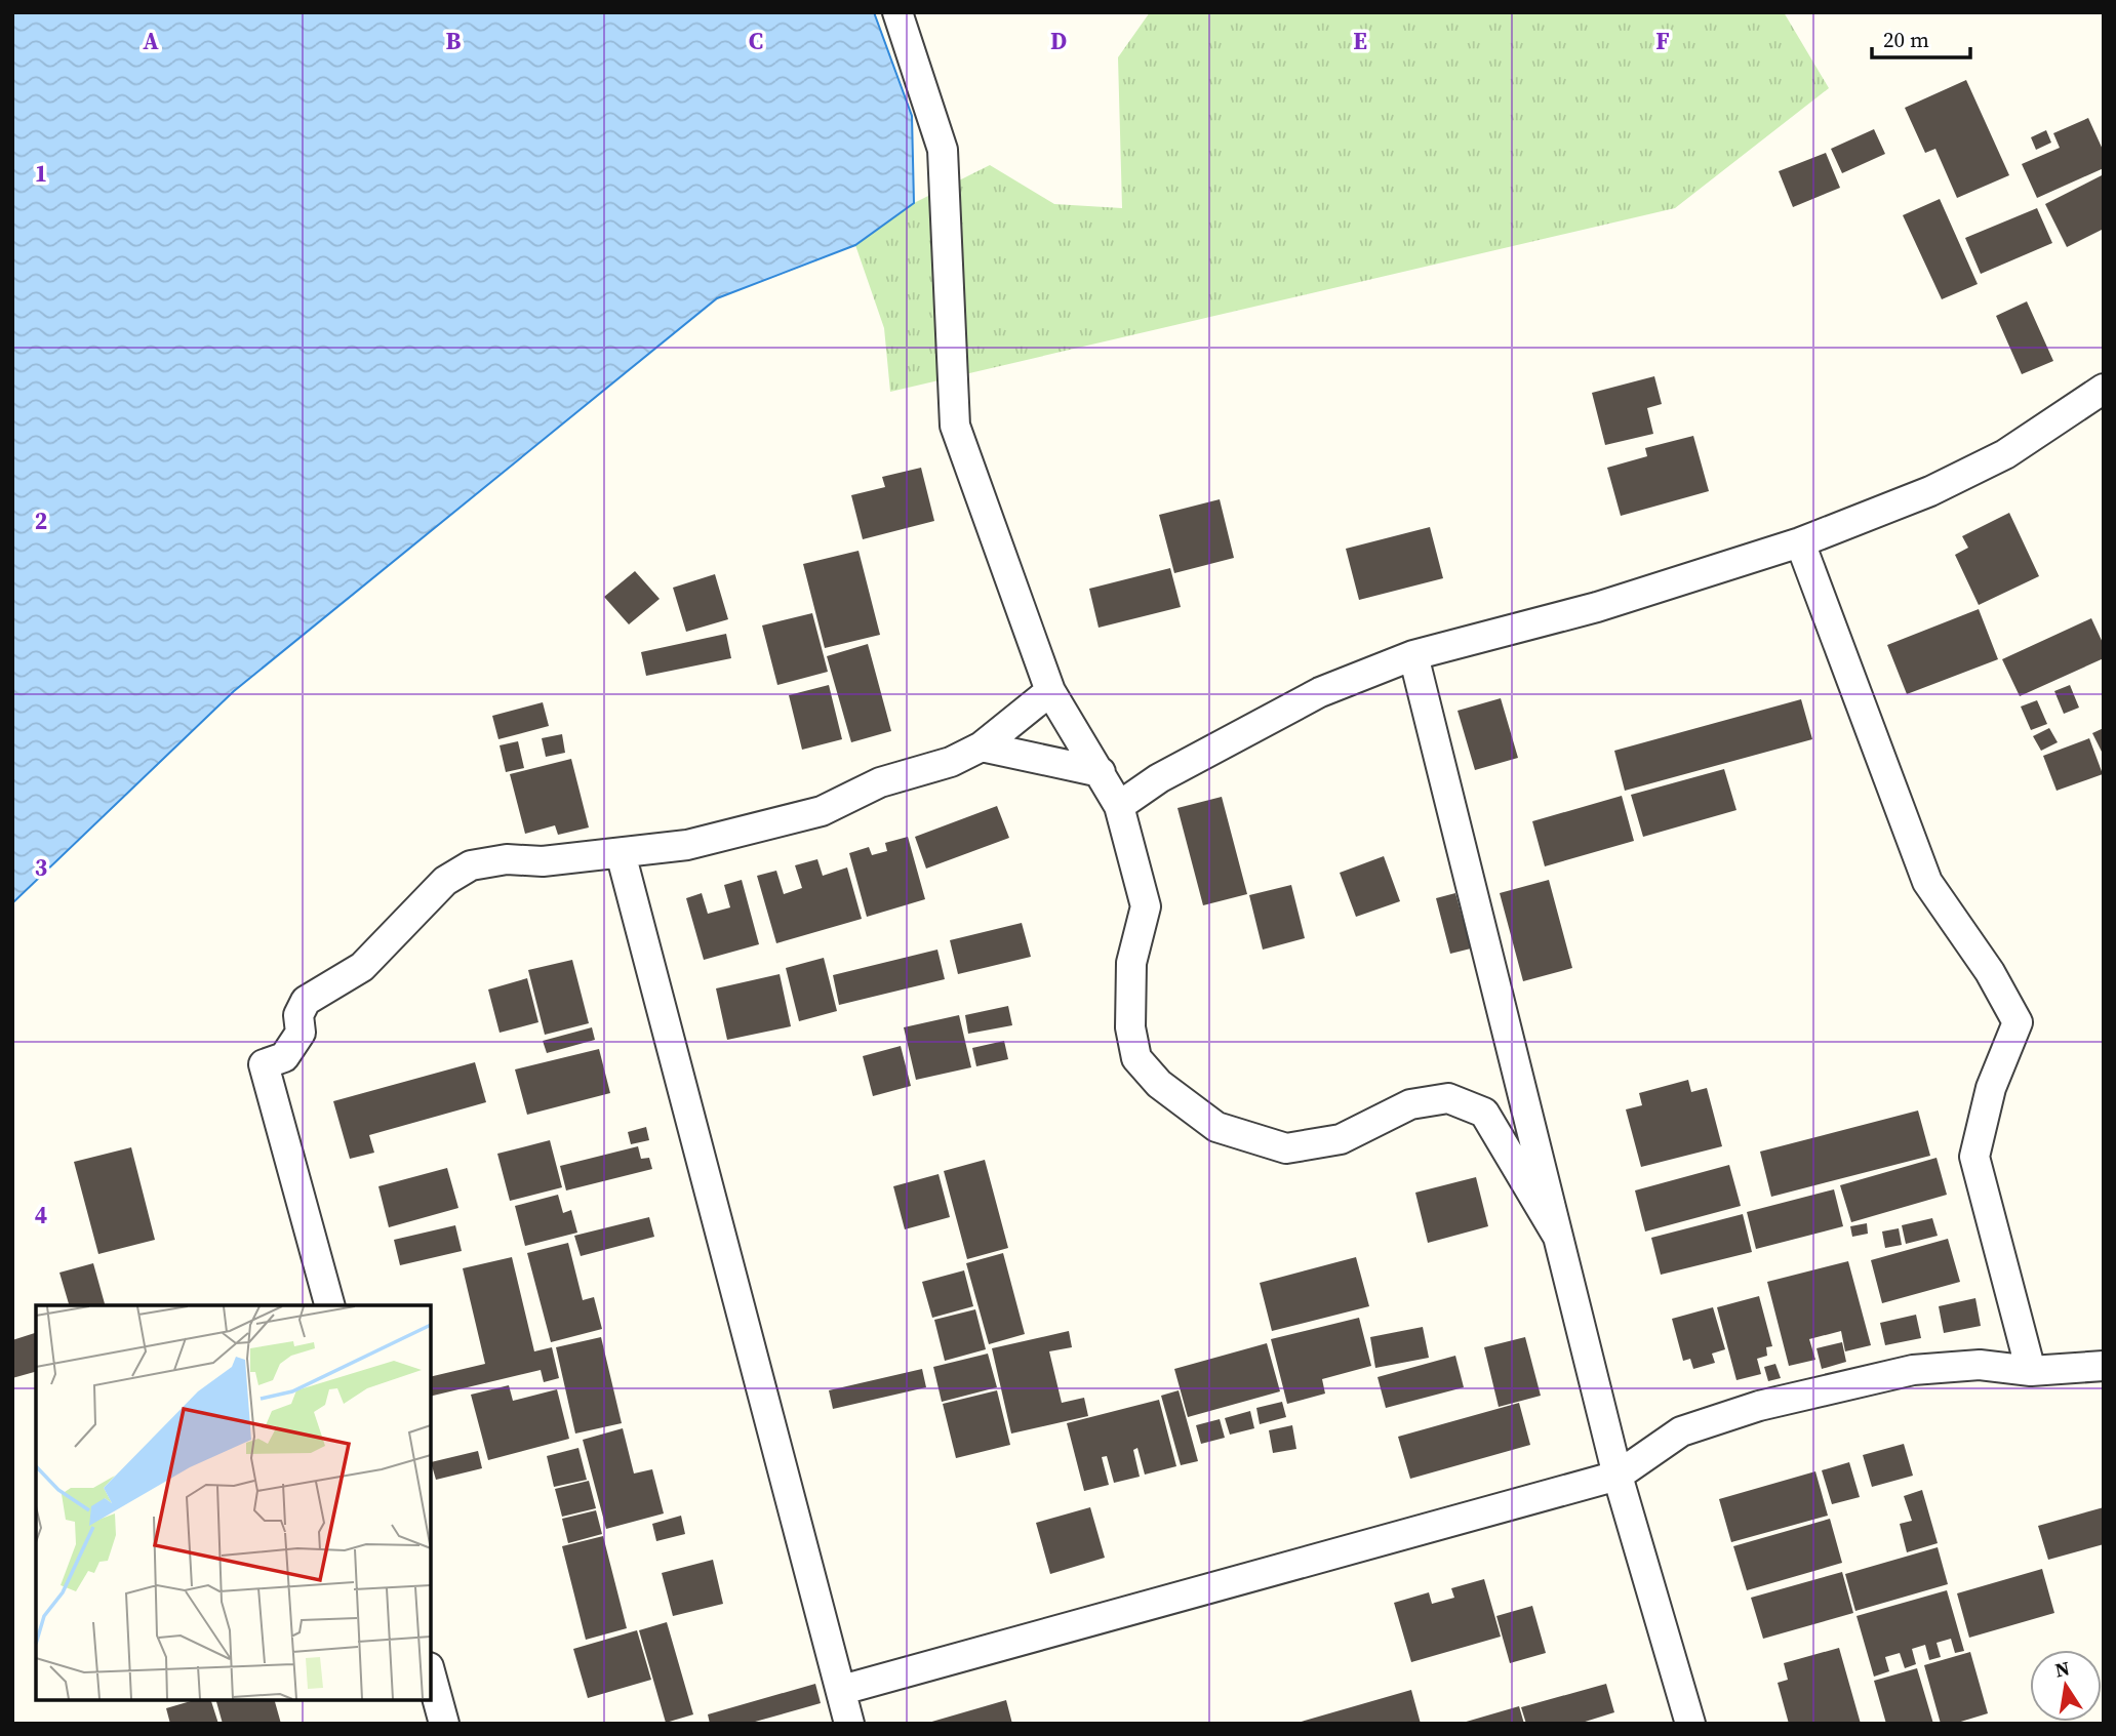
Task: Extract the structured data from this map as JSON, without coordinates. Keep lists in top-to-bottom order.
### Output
{
  "scale_bar": "20 m",
  "north": "top",
  "grid": {
    "columns": [
      "A",
      "B",
      "C",
      "D",
      "E",
      "F"
    ],
    "rows": [
      "1",
      "2",
      "3",
      "4"
    ]
  }
}
